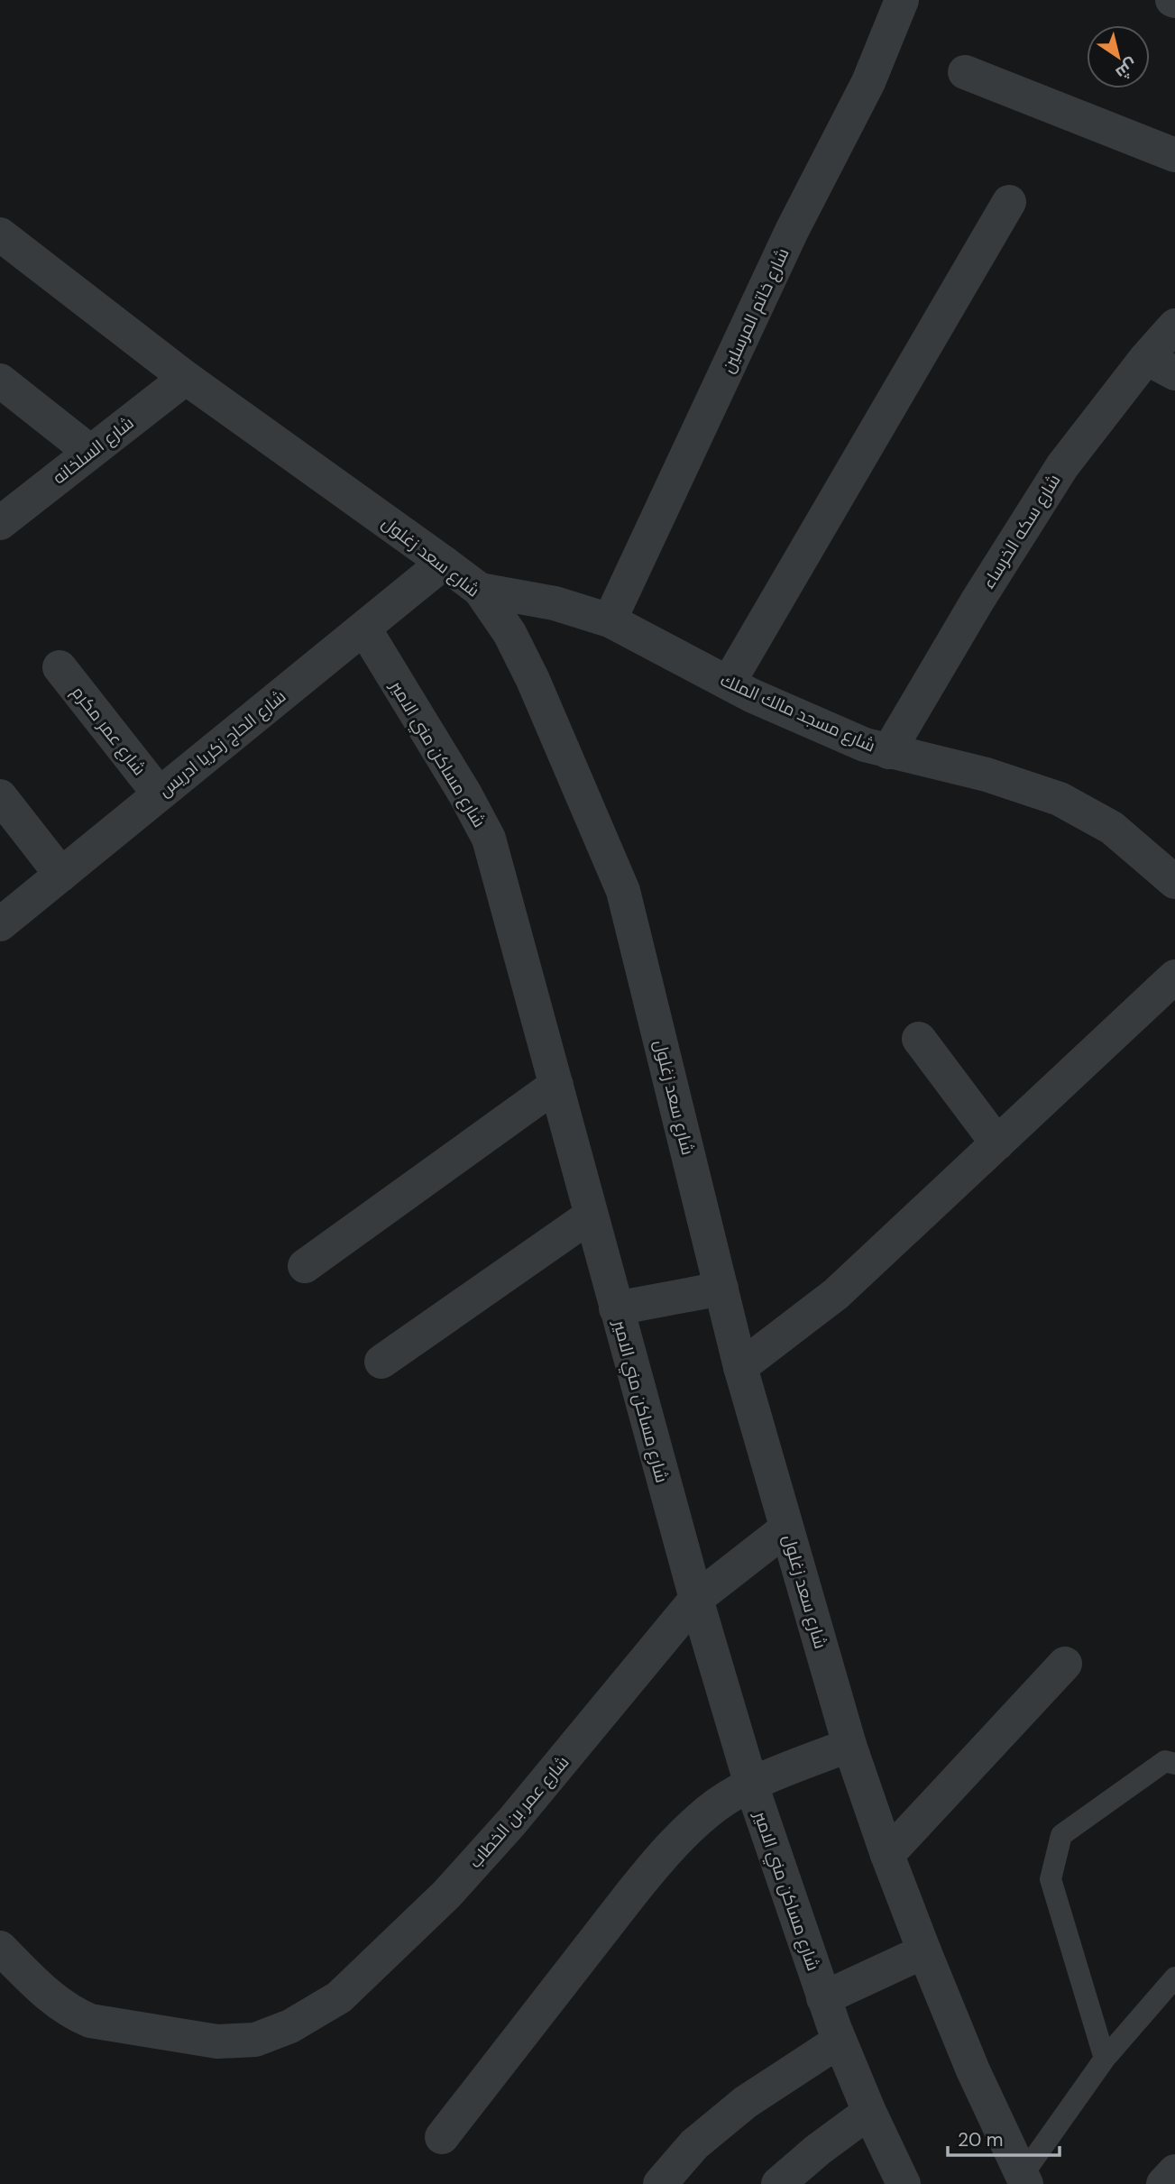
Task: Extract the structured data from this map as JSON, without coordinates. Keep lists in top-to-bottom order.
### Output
{
  "streets": {
    "street": [
      "شارع خاتم المرسلين",
      "شارع السلخانه",
      "شارع سكه الخرساء",
      "شارع سعد زغلول",
      "شارع مسجد مالك الملك",
      "شارع عمر مكرم",
      "شارع الحاج زكريا ادريس",
      "شارع مساكن مني الامير",
      "شارع عمر بن الخطاب"
    ]
  },
  "crossings": [
    ["شارع خاتم المرسلين", "شارع مسجد مالك الملك"],
    ["شارع السلخانه", "شارع سعد زغلول"],
    ["شارع سكه الخرساء", "شارع مسجد مالك الملك"],
    ["شارع سعد زغلول", "شارع مسجد مالك الملك"],
    ["شارع سعد زغلول", "شارع الحاج زكريا ادريس"],
    ["شارع سعد زغلول", "شارع عمر بن الخطاب"],
    ["شارع عمر مكرم", "شارع الحاج زكريا ادريس"],
    ["شارع الحاج زكريا ادريس", "شارع مساكن مني الامير"],
    ["شارع مساكن مني الامير", "شارع عمر بن الخطاب"]
  ],
  "scale_bar": "20 m",
  "north": "bottom right"
}
